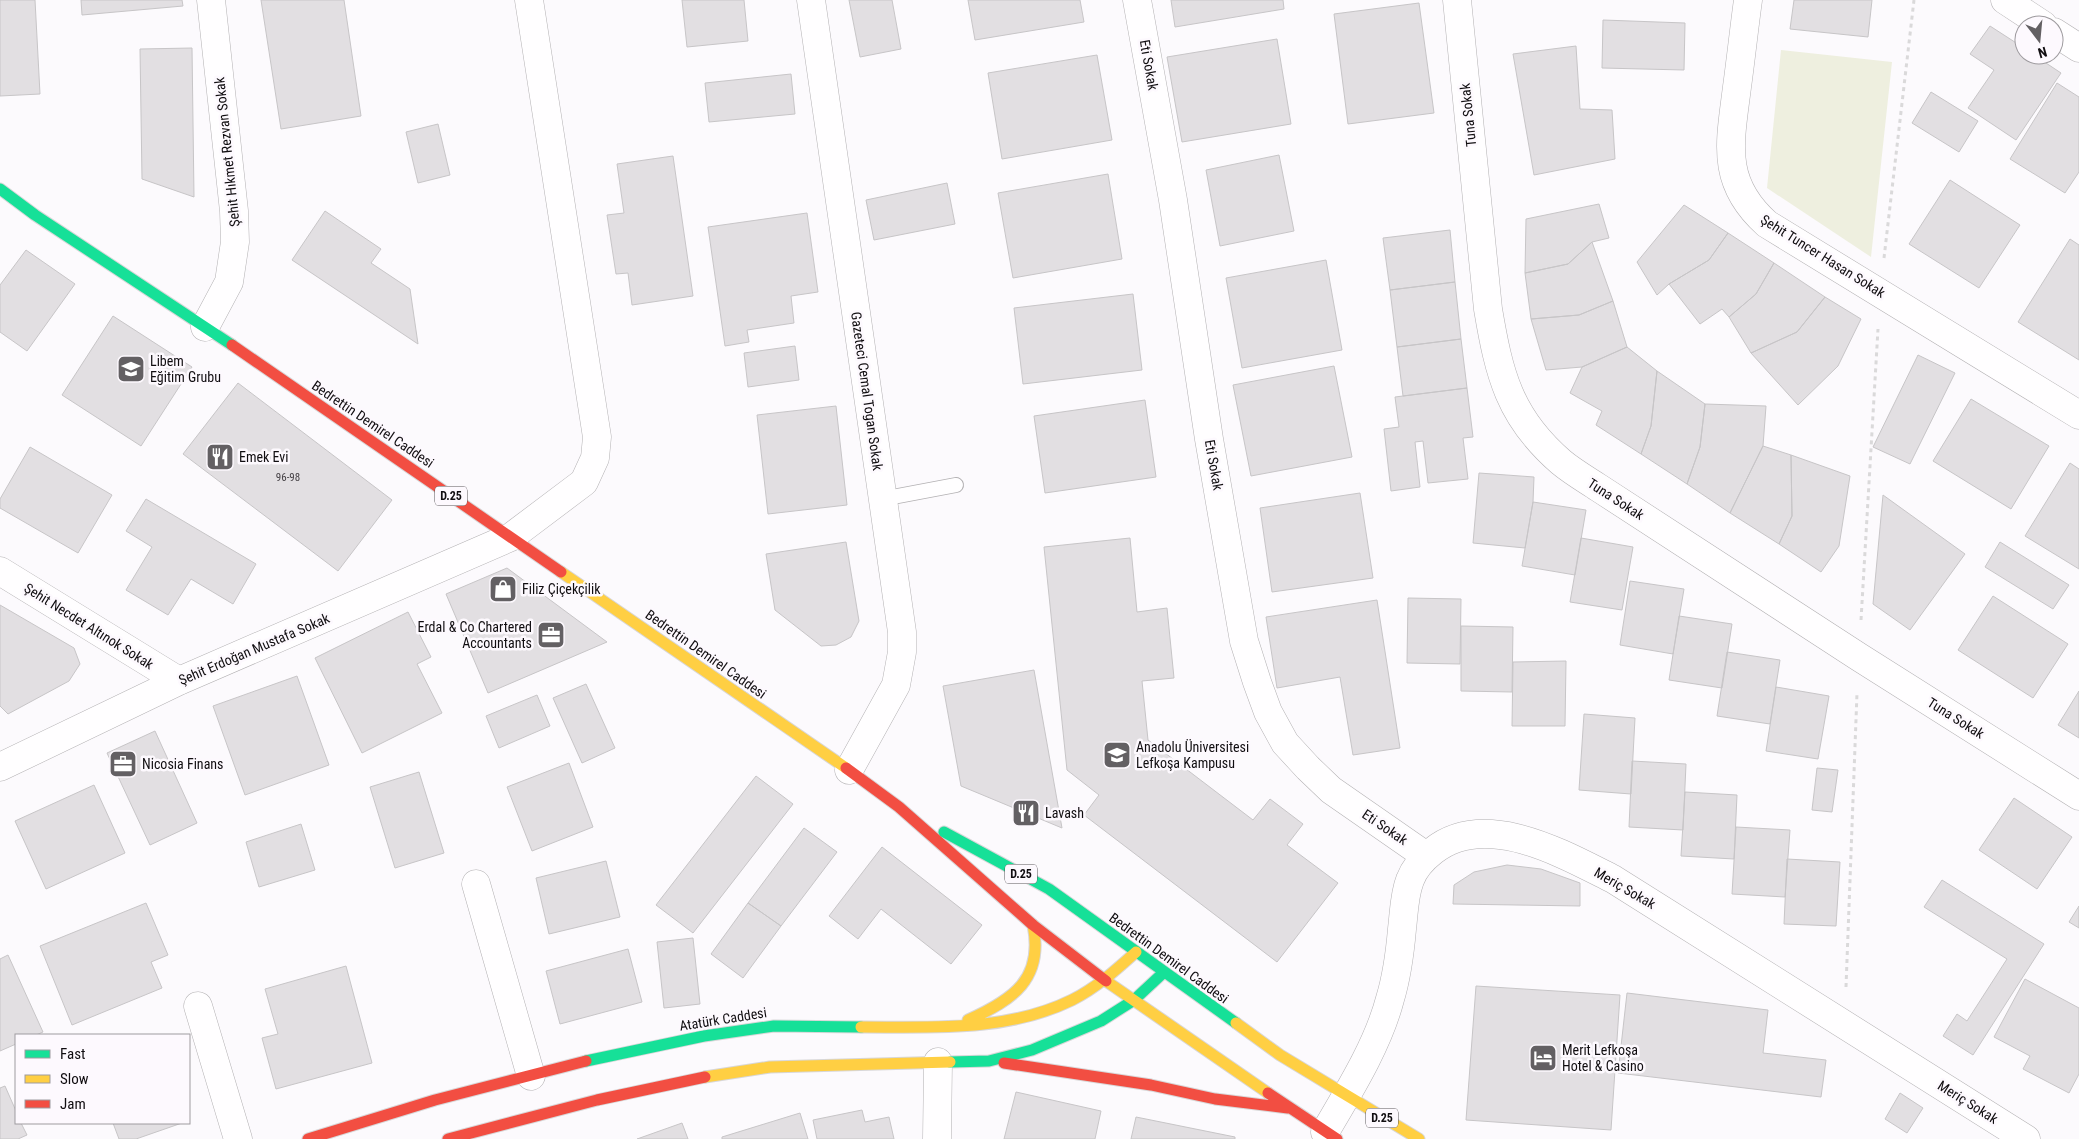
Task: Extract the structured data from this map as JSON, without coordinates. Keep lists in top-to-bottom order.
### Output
{
  "streets": {
    "main road": ["Bedrettin Demirel Caddesi", "D.25", "Atatürk Caddesi"],
    "street": [
      "Eti Sokak",
      "Tuna Sokak",
      "Şehit Hıkmet Rezvan Sokak",
      "Şehit Tuncer Hasan Sokak",
      "Gazeteci Cemal Togan Sokak",
      "Şehit Necdet Altınok Sokak",
      "Şehit Erdoğan Mustafa Sokak",
      "Meriç Sokak"
    ]
  },
  "crossings": [
    ["Eti Sokak", "Meriç Sokak"],
    ["Şehit Hıkmet Rezvan Sokak", "Bedrettin Demirel Caddesi"],
    ["Gazeteci Cemal Togan Sokak", "Bedrettin Demirel Caddesi"],
    ["Bedrettin Demirel Caddesi", "Şehit Erdoğan Mustafa Sokak"],
    ["Bedrettin Demirel Caddesi", "Meriç Sokak"],
    ["Bedrettin Demirel Caddesi", "Atatürk Caddesi"],
    ["Şehit Necdet Altınok Sokak", "Şehit Erdoğan Mustafa Sokak"]
  ],
  "places": {
    "school or university": ["Libem Eğitim Grubu", "Anadolu Üniversitesi Lefkoşa Kampusu"],
    "restaurant": ["Emek Evi", "Lavash"],
    "shop": ["Filiz Çiçekçilik"],
    "office": ["Erdal & Co Chartered Accountants", "Nicosia Finans"],
    "hotel": ["Merit Lefkoşa Hotel & Casino"]
  },
  "house_numbers": ["96-98"],
  "legend": ["Fast", "Slow", "Jam"],
  "north": "bottom"
}
